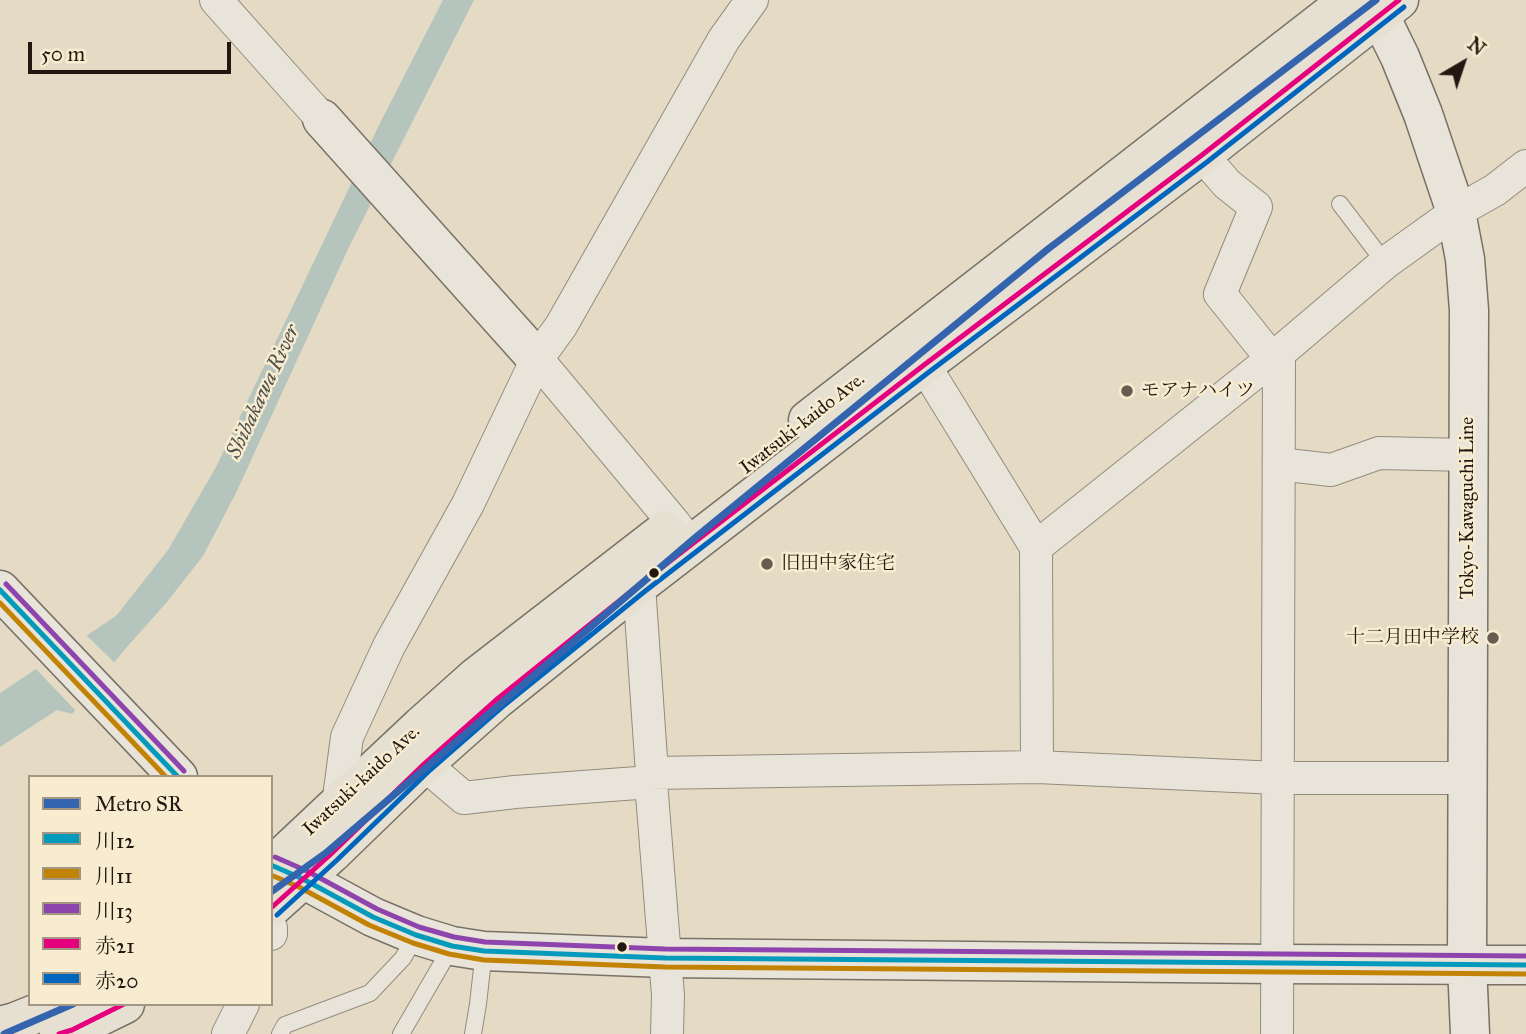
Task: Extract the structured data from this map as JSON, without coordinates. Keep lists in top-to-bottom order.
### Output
{
  "streets": {
    "highway": ["Iwatsuki-kaido Ave."],
    "street": ["Tokyo-Kawaguchi Line"]
  },
  "crossings": [
    ["Iwatsuki-kaido Ave.", "Tokyo-Kawaguchi Line"]
  ],
  "water": ["Shibakawa River"],
  "places": ["モアナハイツ", "旧田中家住宅", "十二月田中学校"],
  "lines": [
    "metro line SR",
    "transit line 赤21",
    "transit line 赤20",
    "transit line 川13",
    "transit line 川12",
    "transit line 川11"
  ],
  "legend": [
    "Metro SR",
    "川12",
    "川11",
    "川13",
    "赤21",
    "赤20"
  ],
  "scale_bar": "50 m",
  "north": "top right"
}
